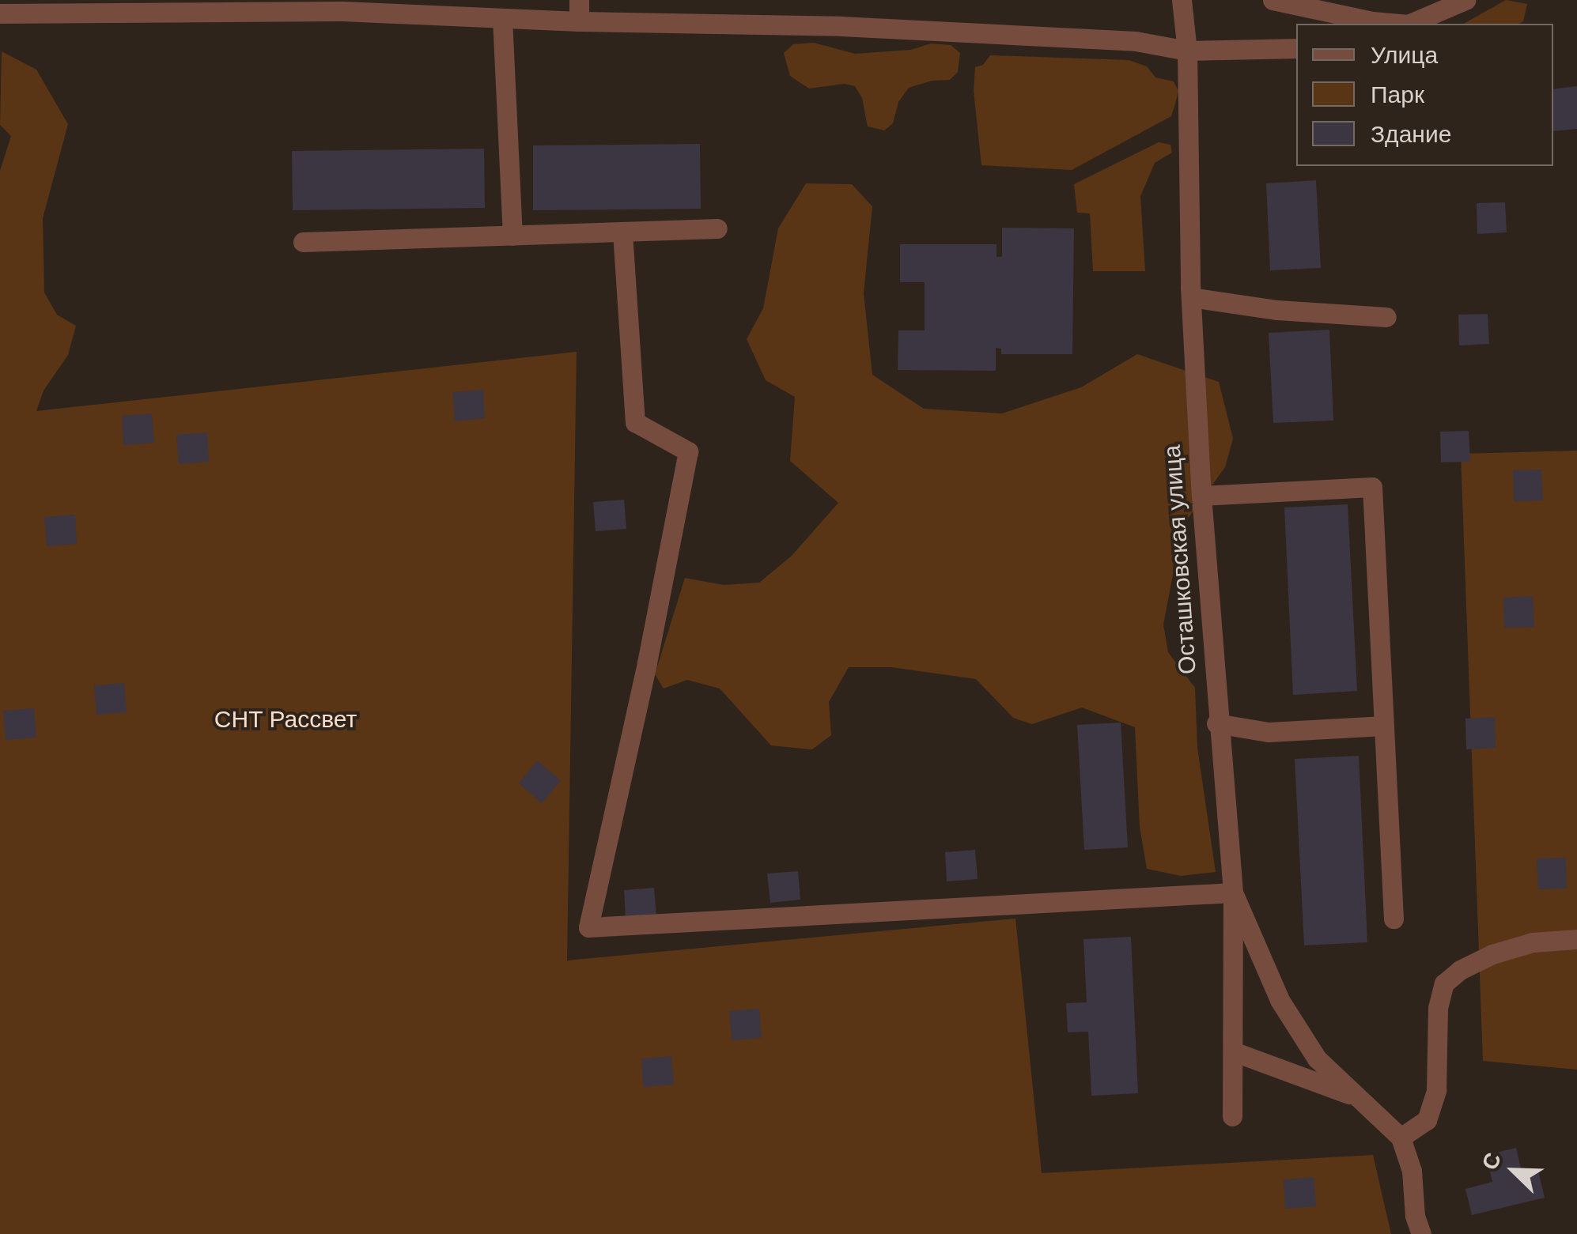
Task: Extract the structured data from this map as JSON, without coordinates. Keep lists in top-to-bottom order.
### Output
{
  "streets": {
    "street": ["Осташковская улица"]
  },
  "parks": ["СНТ Рассвет"],
  "legend": ["Улица", "Парк", "Здание"],
  "north": "top left"
}
